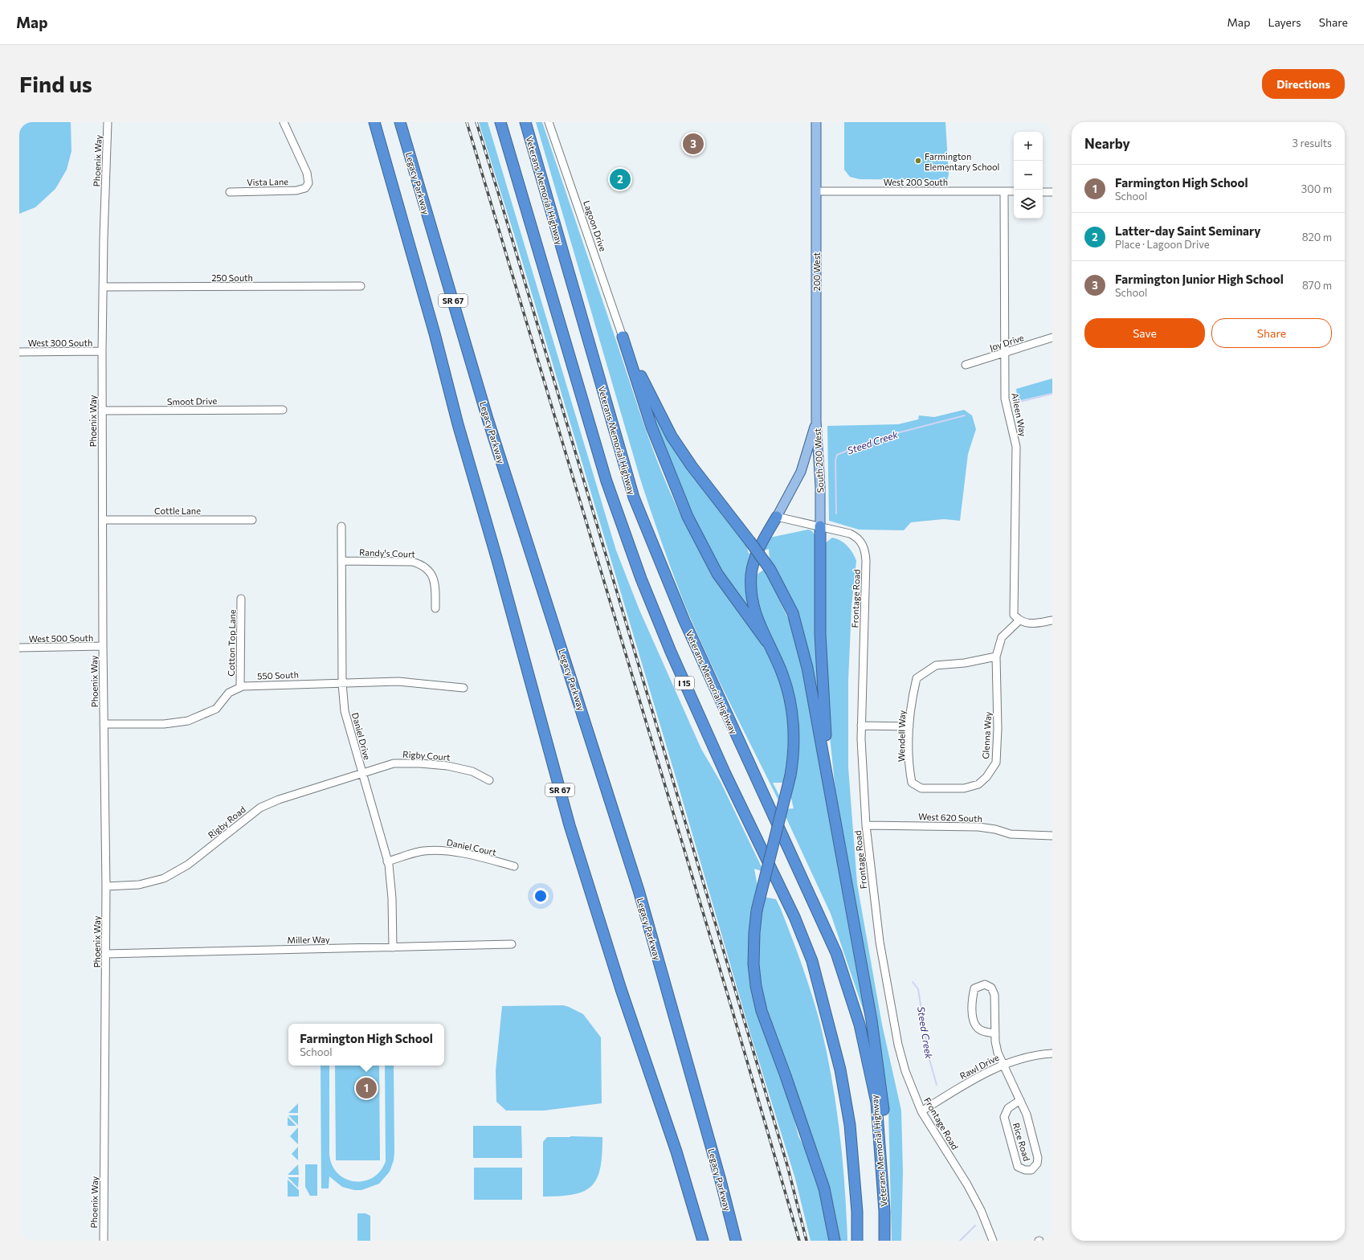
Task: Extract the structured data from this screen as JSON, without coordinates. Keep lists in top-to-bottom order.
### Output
{
  "streets": {
    "highway": [
      "Legacy Parkway",
      "Veterans Memorial Highway",
      "SR 67",
      "I 15"
    ],
    "main road": ["200 West", "South 200 West"],
    "street": [
      "Phoenix Way",
      "Vista Lane",
      "West 200 South",
      "Lagoon Drive",
      "250 South",
      "West 300 South",
      "Joy Drive",
      "Smoot Drive",
      "Aileen Way",
      "Cottle Lane",
      "Randy's Court",
      "Frontage Road",
      "West 500 South",
      "Cotton Top Lane",
      "550 South",
      "Glenna Way",
      "Daniel Drive",
      "Wendell Way",
      "Rigby Court",
      "West 620 South",
      "Rigby Road",
      "Daniel Court",
      "Miller Way",
      "Rawl Drive",
      "Rice Road"
    ]
  },
  "crossings": [
    ["Phoenix Way", "250 South"],
    ["Phoenix Way", "West 300 South"],
    ["Phoenix Way", "Smoot Drive"],
    ["Phoenix Way", "Cottle Lane"],
    ["Phoenix Way", "West 500 South"],
    ["Phoenix Way", "550 South"],
    ["Phoenix Way", "Rigby Road"],
    ["Phoenix Way", "Miller Way"],
    ["West 200 South", "200 West"],
    ["West 200 South", "Aileen Way"],
    ["200 West", "South 200 West"],
    ["Joy Drive", "Aileen Way"],
    ["Aileen Way", "Glenna Way"],
    ["South 200 West", "Frontage Road"],
    ["Randy's Court", "Daniel Drive"],
    ["Frontage Road", "West 620 South"],
    ["Frontage Road", "Rawl Drive"],
    ["Cotton Top Lane", "550 South"],
    ["550 South", "Daniel Drive"],
    ["Glenna Way", "Wendell Way"],
    ["Daniel Drive", "Rigby Court"],
    ["Daniel Drive", "Rigby Road"],
    ["Daniel Drive", "Daniel Court"],
    ["Daniel Drive", "Miller Way"],
    ["Rigby Court", "Rigby Road"],
    ["Rawl Drive", "Rice Road"]
  ],
  "water": ["Steed Creek"],
  "places": ["Farmington Elementary School"],
  "page": {
    "header": "Map",
    "nav": ["Map", "Layers", "Share"],
    "buttons": [
      "Directions",
      ["Save", "Share"]
    ],
    "title": "Find us",
    "heading": ["Nearby", "3 results"],
    "map_buttons": ["+", "−"],
    "pins": ["3", "2", "1"],
    "list": [
      {
        "mark": "1",
        "name": "Farmington High School",
        "note": "School",
        "value": "300 m"
      },
      {
        "mark": "2",
        "name": "Latter-day Saint Seminary",
        "note": "Place · Lagoon Drive",
        "value": "820 m"
      },
      {
        "mark": "3",
        "name": "Farmington Junior High School",
        "note": "School",
        "value": "870 m"
      }
    ],
    "popup": ["Farmington High School", "School"]
  }
}
